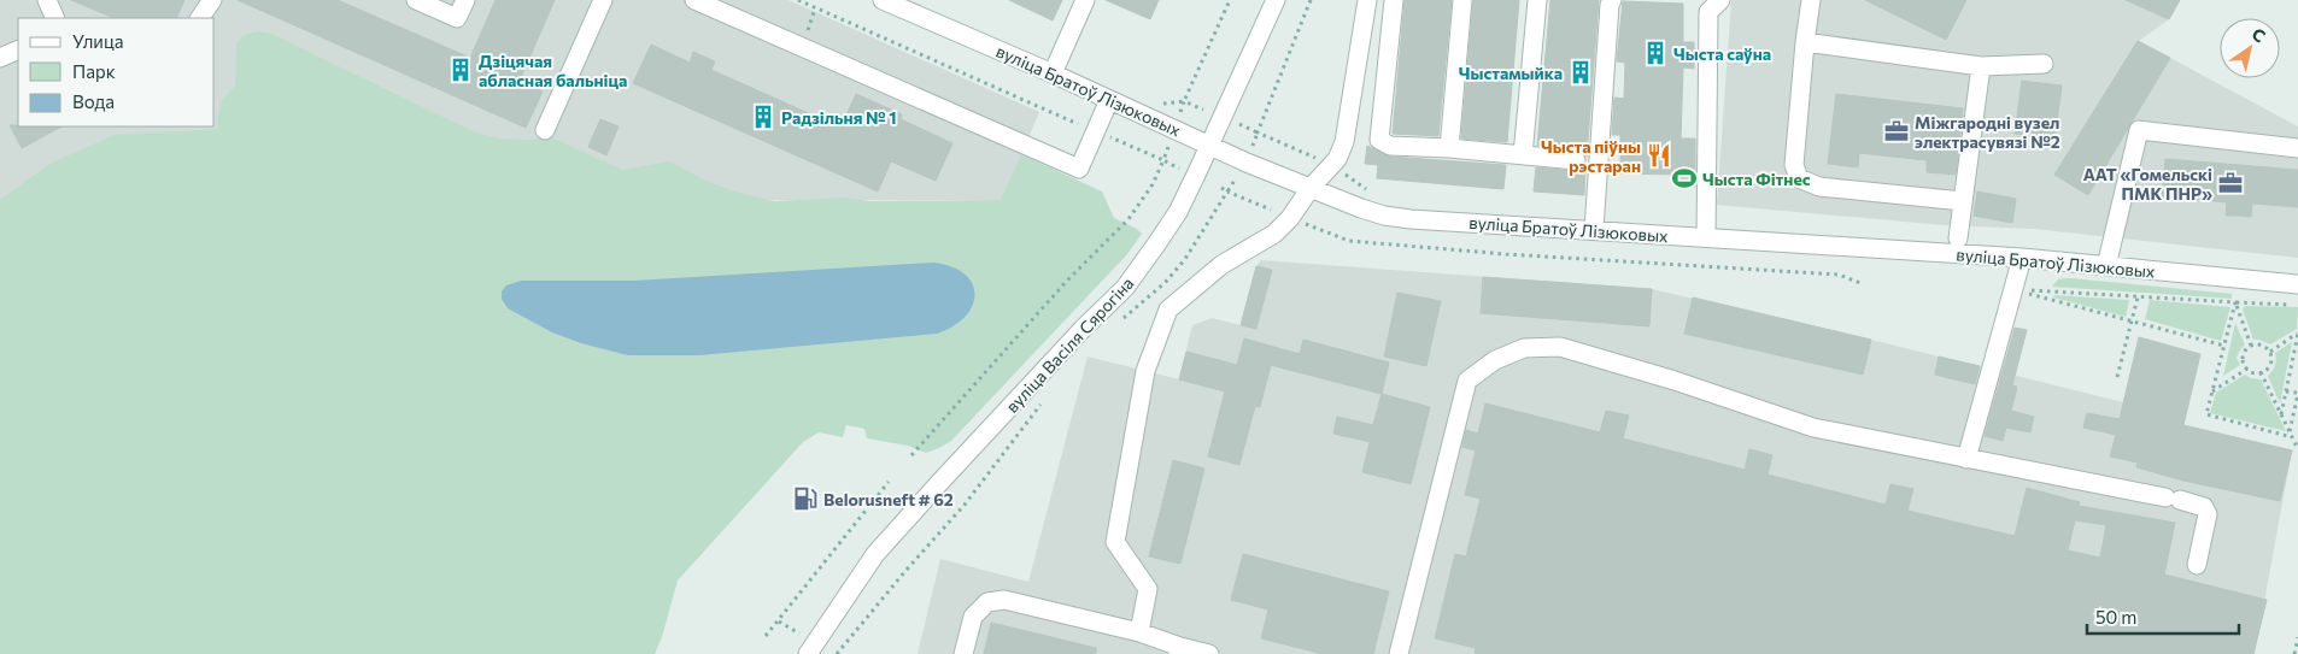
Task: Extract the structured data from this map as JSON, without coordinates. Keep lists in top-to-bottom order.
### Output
{
  "streets": {
    "street": ["вуліца Братоў Лізюковых", "вуліца Васіля Сярогіна"]
  },
  "crossings": [
    ["вуліца Братоў Лізюковых", "вуліца Васіля Сярогіна"]
  ],
  "places": {
    "building": [
      "Чыста саўна",
      "Дзіцячая абласная бальніца",
      "Чыстамыйка",
      "Радзільня № 1"
    ],
    "office": ["Міжгародні вузел электрасувязі №2", "ААТ «Гомельскі ПМК ПНР»"],
    "restaurant": ["Чыста піўны рэстаран"],
    "sports": ["Чыста Фітнес"],
    "fuel station": ["Belorusneft # 62"]
  },
  "legend": ["Улица", "Парк", "Вода"],
  "scale_bar": "50 m",
  "north": "top right"
}
